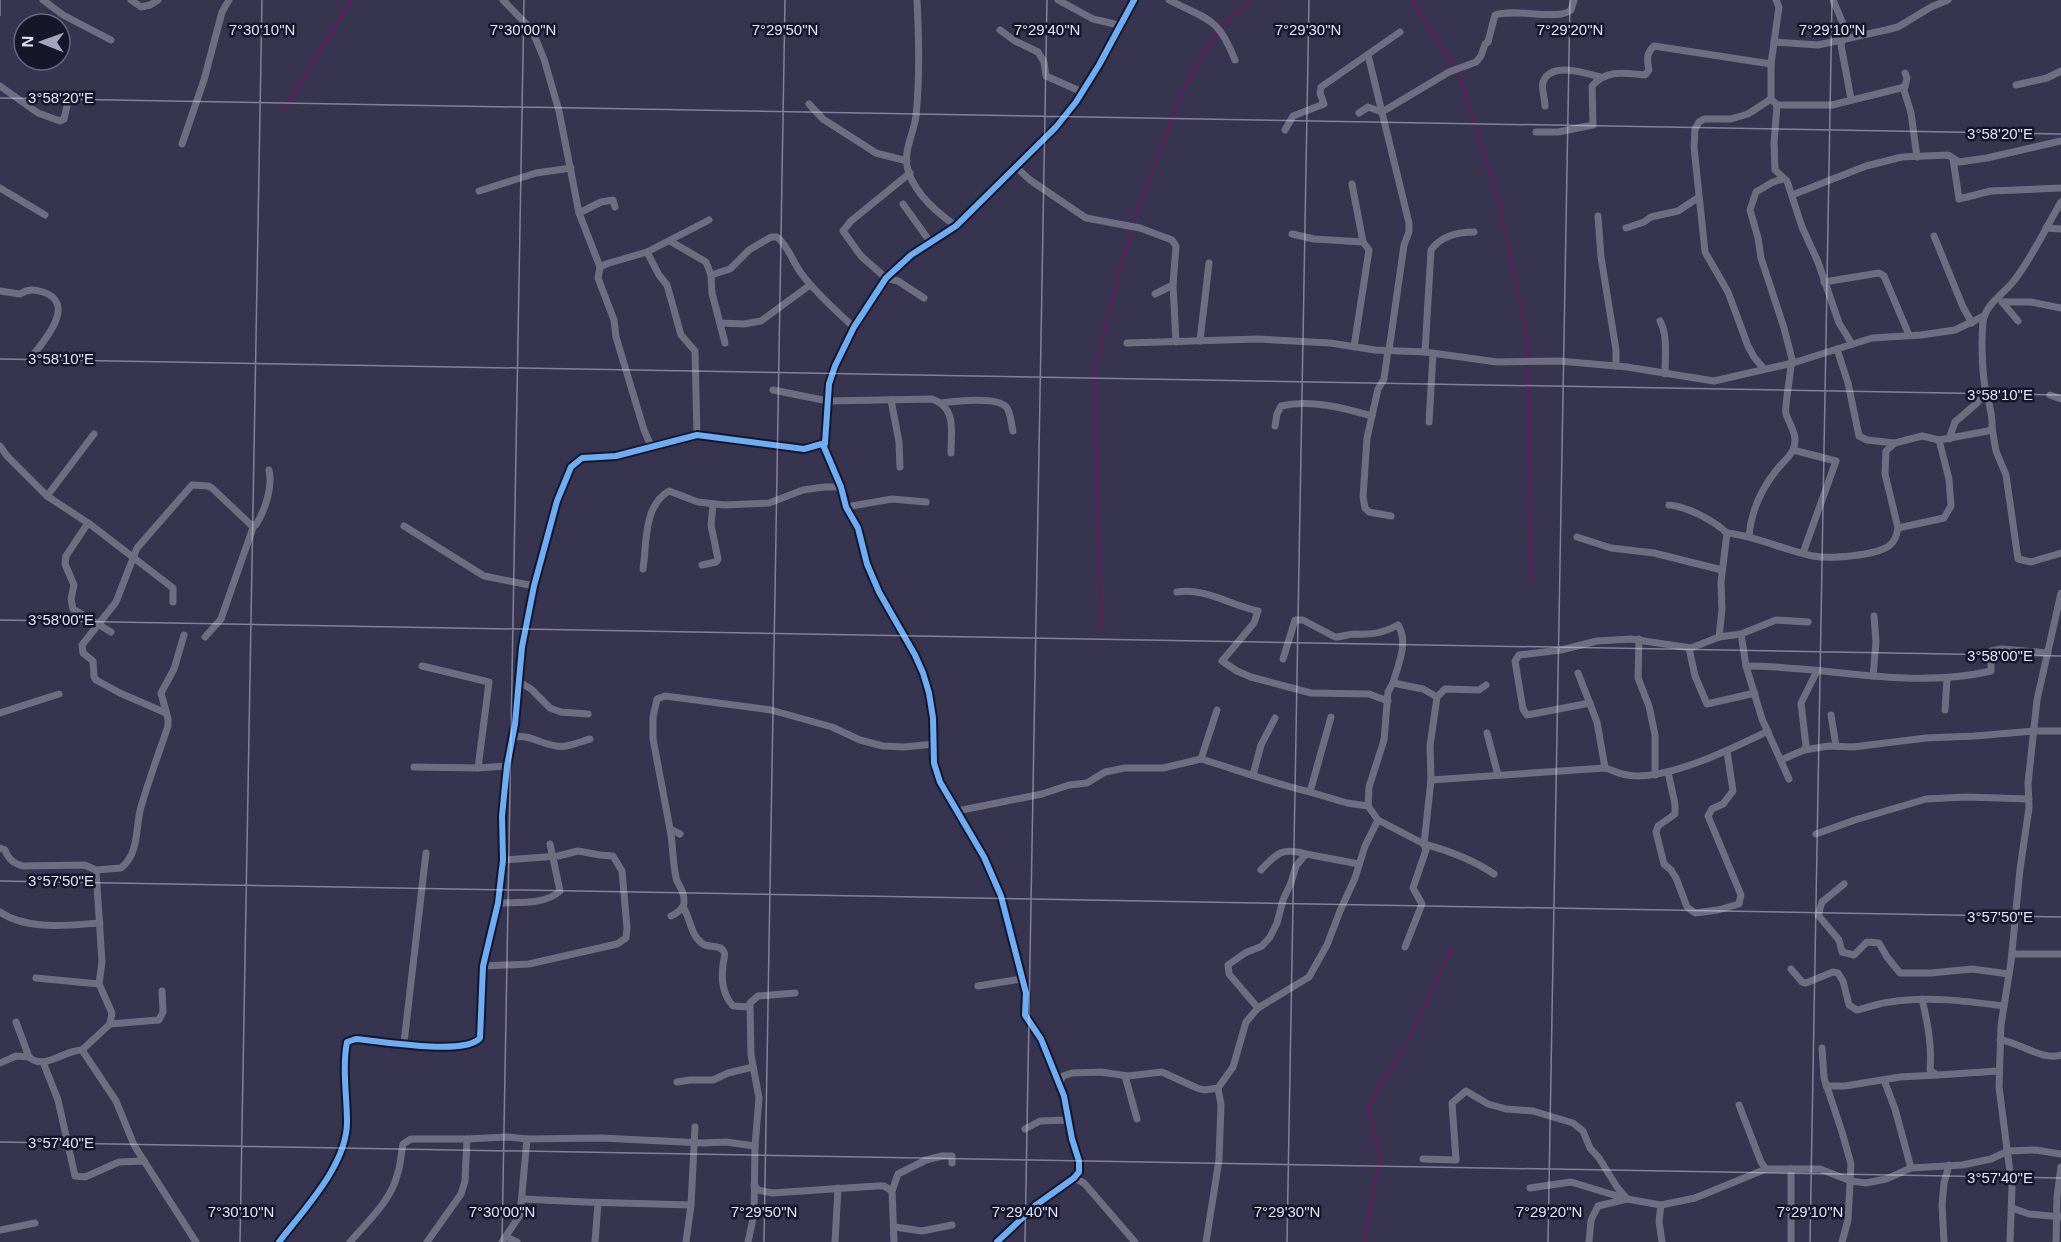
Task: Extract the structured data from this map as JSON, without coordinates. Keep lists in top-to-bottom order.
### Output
{
  "north": "left",
  "coordinates": [
    "7°30'10\"N",
    "7°30'00\"N",
    "7°29'50\"N",
    "7°29'40\"N",
    "7°29'30\"N",
    "7°29'20\"N",
    "7°29'10\"N",
    "3°58'20\"E",
    "3°58'10\"E",
    "3°58'00\"E",
    "3°57'50\"E",
    "3°57'40\"E"
  ]
}
